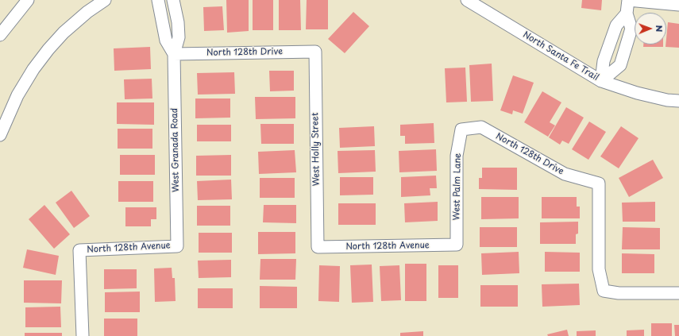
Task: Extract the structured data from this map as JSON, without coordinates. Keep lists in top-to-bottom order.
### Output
{
  "streets": {
    "street": [
      "North 128th Drive",
      "North Santa Fe Trail",
      "West Holly Street",
      "West Granada Road",
      "West Palm Lane",
      "North 128th Avenue"
    ]
  },
  "crossings": [
    ["North 128th Drive", "West Holly Street"],
    ["North 128th Drive", "West Granada Road"],
    ["North 128th Drive", "West Palm Lane"],
    ["West Holly Street", "North 128th Avenue"],
    ["West Granada Road", "North 128th Avenue"],
    ["West Palm Lane", "North 128th Avenue"]
  ],
  "north": "right"
}
